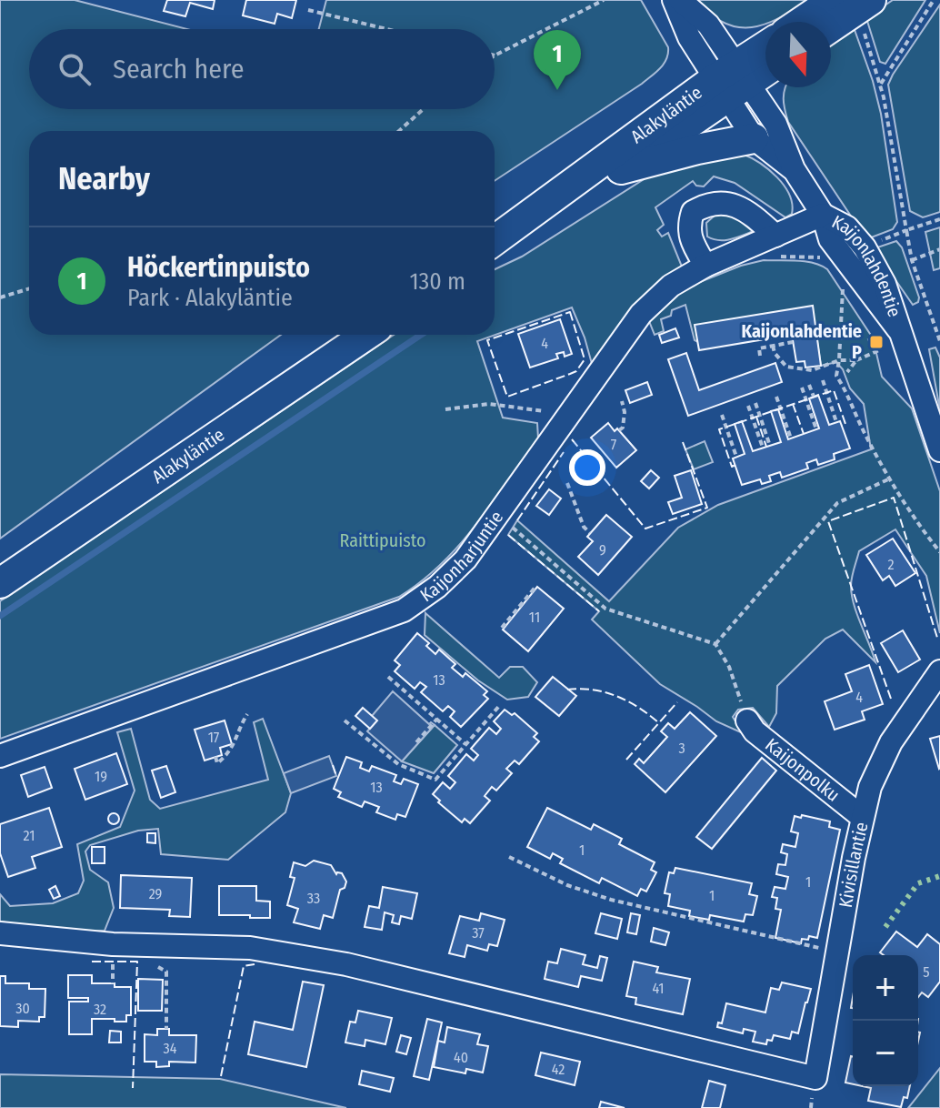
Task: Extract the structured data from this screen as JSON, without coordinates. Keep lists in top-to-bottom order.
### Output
{
  "streets": {
    "main road": ["Alakyläntie"],
    "street": [
      "Kaijonlahdentie",
      "Kaijonharjuntie",
      "Kaijonpolku",
      "Kivisillantie"
    ]
  },
  "crossings": [
    ["Alakyläntie", "Kaijonlahdentie"],
    ["Kaijonlahdentie", "Kaijonharjuntie"],
    ["Kaijonpolku", "Kivisillantie"]
  ],
  "parks": ["Raittipuisto"],
  "places": {
    "transit": ["Kaijonlahdentie P"]
  },
  "house_numbers": [
    "4",
    "7",
    "9",
    "2",
    "11",
    "13",
    "4",
    "17",
    "3",
    "19",
    "13",
    "21",
    "1",
    "1",
    "29",
    "1",
    "33",
    "37",
    "5",
    "41",
    "30",
    "32",
    "34",
    "40",
    "42"
  ],
  "north": "bottom",
  "page": {
    "search": "Search here",
    "pins": "1",
    "heading": "Nearby",
    "list": [
      {
        "mark": "1",
        "name": "Höckertinpuisto",
        "note": "Park · Alakyläntie",
        "value": "130 m"
      }
    ],
    "map_buttons": ["+", "−"]
  }
}
